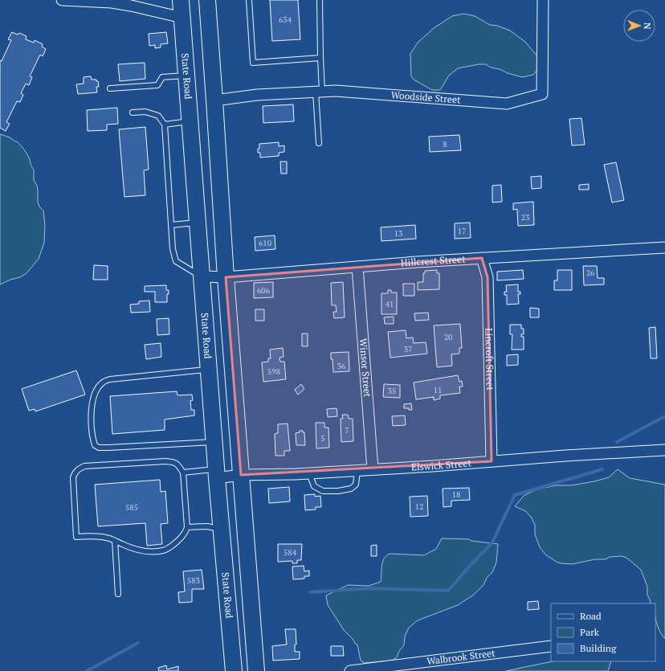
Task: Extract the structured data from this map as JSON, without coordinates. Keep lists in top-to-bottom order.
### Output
{
  "streets": {
    "main road": ["State Road"],
    "street": [
      "Woodside Street",
      "Hillcrest Street",
      "Lincroft Street",
      "Winsor Street",
      "Elswick Street",
      "Walbrook Street"
    ]
  },
  "crossings": [
    ["State Road", "Hillcrest Street"],
    ["State Road", "Elswick Street"],
    ["Hillcrest Street", "Lincroft Street"],
    ["Hillcrest Street", "Winsor Street"],
    ["Lincroft Street", "Elswick Street"],
    ["Winsor Street", "Elswick Street"]
  ],
  "house_numbers": [
    "634",
    "8",
    "23",
    "17",
    "13",
    "610",
    "26",
    "606",
    "41",
    "20",
    "37",
    "36",
    "598",
    "11",
    "35",
    "7",
    "5",
    "18",
    "12",
    "585",
    "584",
    "583"
  ],
  "legend": ["Road", "Park", "Building"],
  "north": "right"
}
